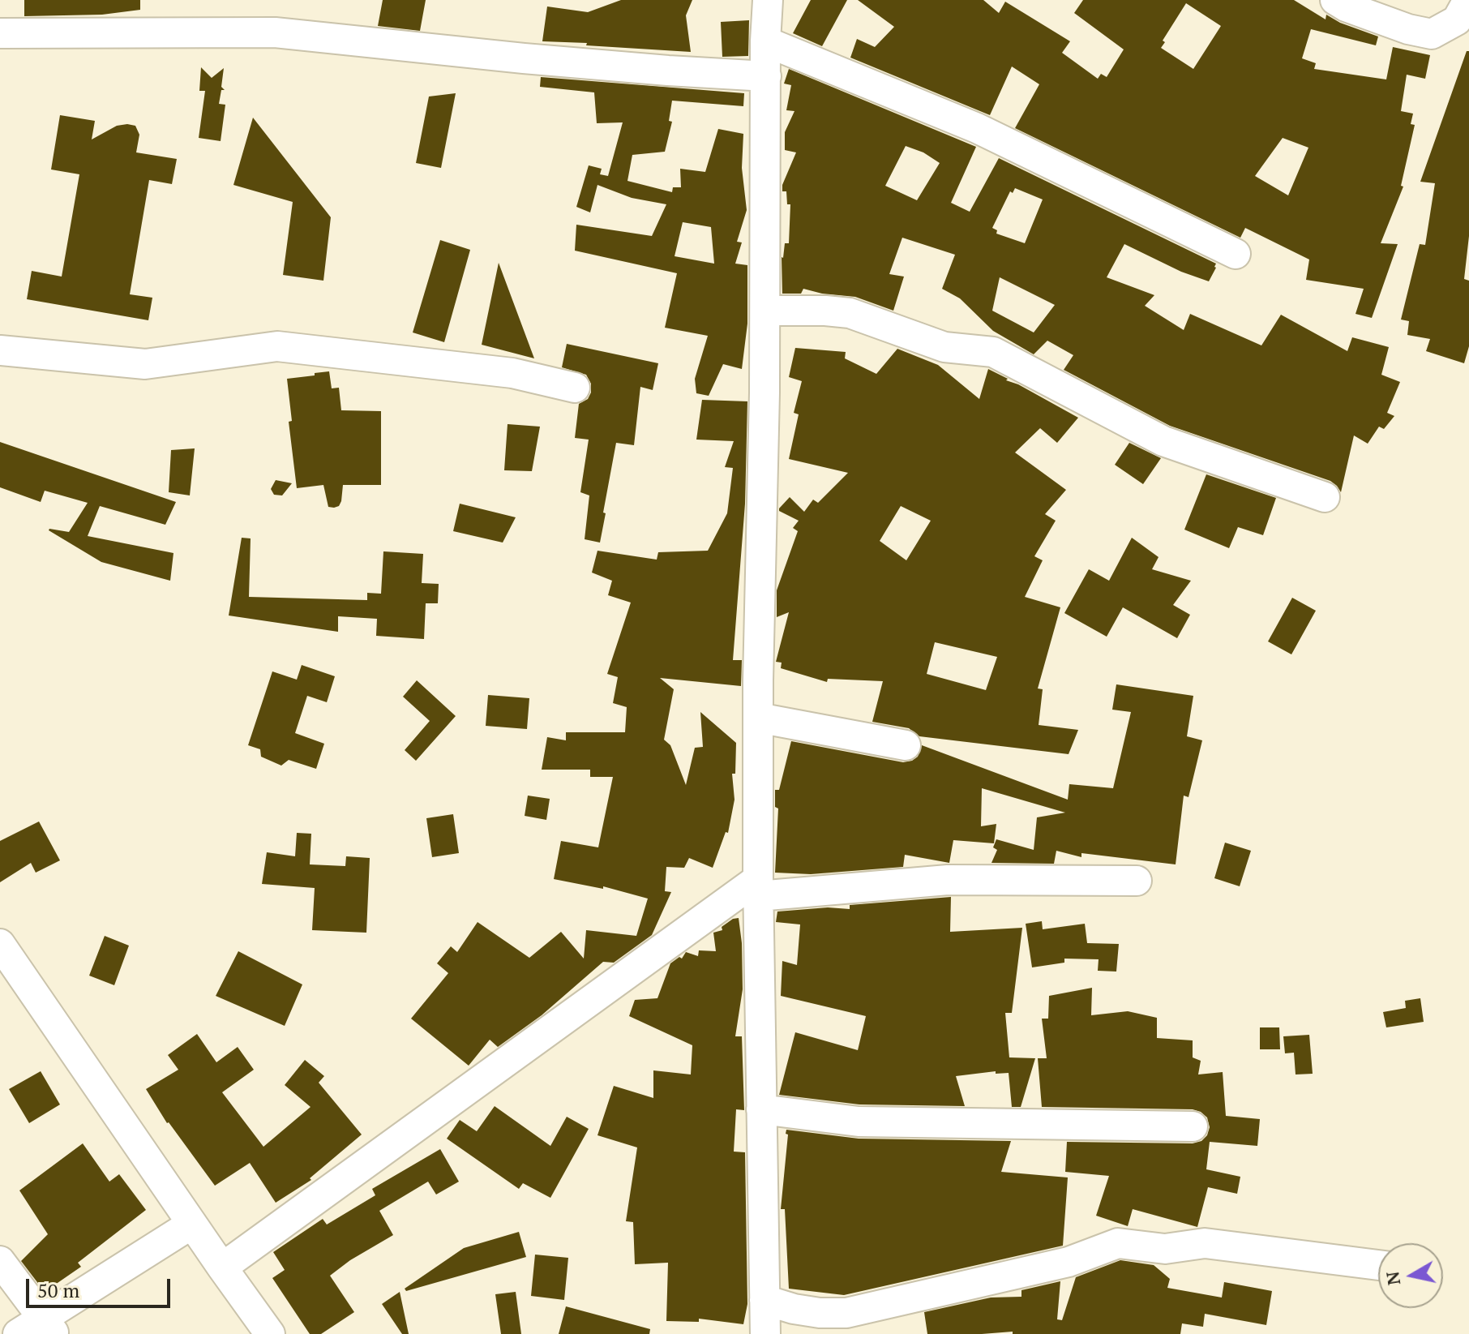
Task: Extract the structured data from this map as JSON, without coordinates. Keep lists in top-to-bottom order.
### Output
{
  "scale_bar": "50 m",
  "north": "left"
}
